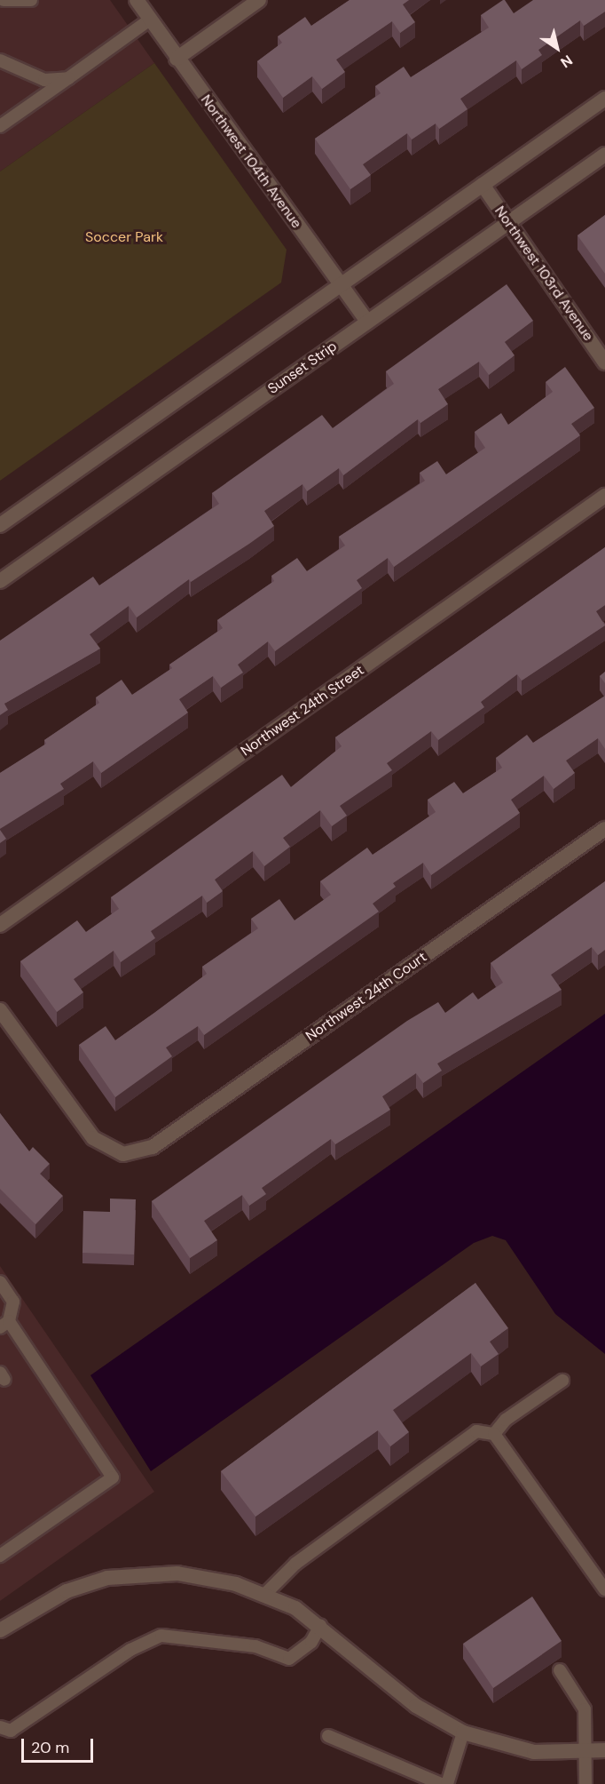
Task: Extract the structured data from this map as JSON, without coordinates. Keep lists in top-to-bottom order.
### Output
{
  "streets": {
    "street": [
      "Northwest 104th Avenue",
      "Northwest 103rd Avenue",
      "Sunset Strip",
      "Northwest 24th Street",
      "Northwest 24th Court"
    ]
  },
  "crossings": [
    ["Northwest 104th Avenue", "Sunset Strip"],
    ["Northwest 103rd Avenue", "Sunset Strip"]
  ],
  "parks": ["Soccer Park"],
  "scale_bar": "20 m",
  "north": "bottom right"
}
